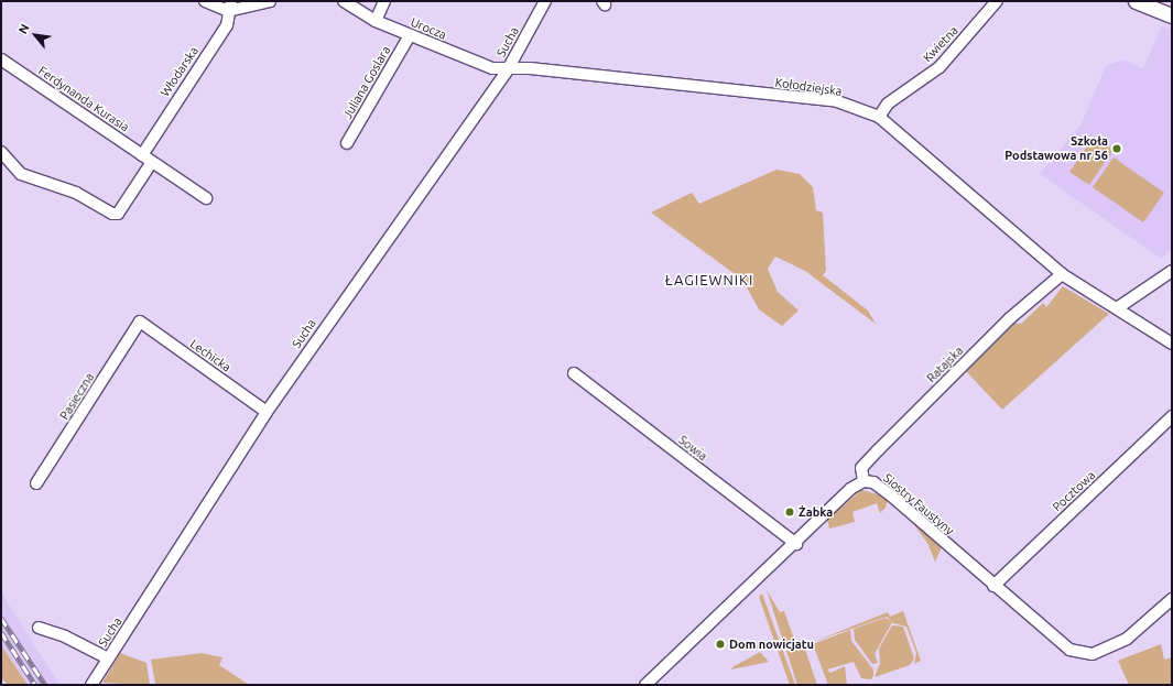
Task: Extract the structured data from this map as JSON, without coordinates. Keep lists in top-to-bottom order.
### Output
{
  "streets": {
    "street": [
      "Urocza",
      "Sucha",
      "Kwietna",
      "Włodarska",
      "Juliana Goslara",
      "Kołodziejska",
      "Ferdynanda Kurasia",
      "Lechicka",
      "Ratajska",
      "Pasieczna",
      "Sowia",
      "Pocztowa",
      "Siostry Faustyny"
    ]
  },
  "crossings": [
    ["Urocza", "Sucha"],
    ["Urocza", "Juliana Goslara"],
    ["Urocza", "Kołodziejska"],
    ["Sucha", "Kołodziejska"],
    ["Sucha", "Lechicka"],
    ["Kwietna", "Kołodziejska"],
    ["Włodarska", "Ferdynanda Kurasia"],
    ["Kołodziejska", "Ratajska"],
    ["Lechicka", "Pasieczna"],
    ["Ratajska", "Siostry Faustyny"],
    ["Sowia", "Siostry Faustyny"],
    ["Pocztowa", "Siostry Faustyny"]
  ],
  "districts": ["ŁAGIEWNIKI"],
  "places": ["Szkoła Podstawowa nr 56", "Żabka", "Dom nowicjatu"],
  "north": "top left"
}
